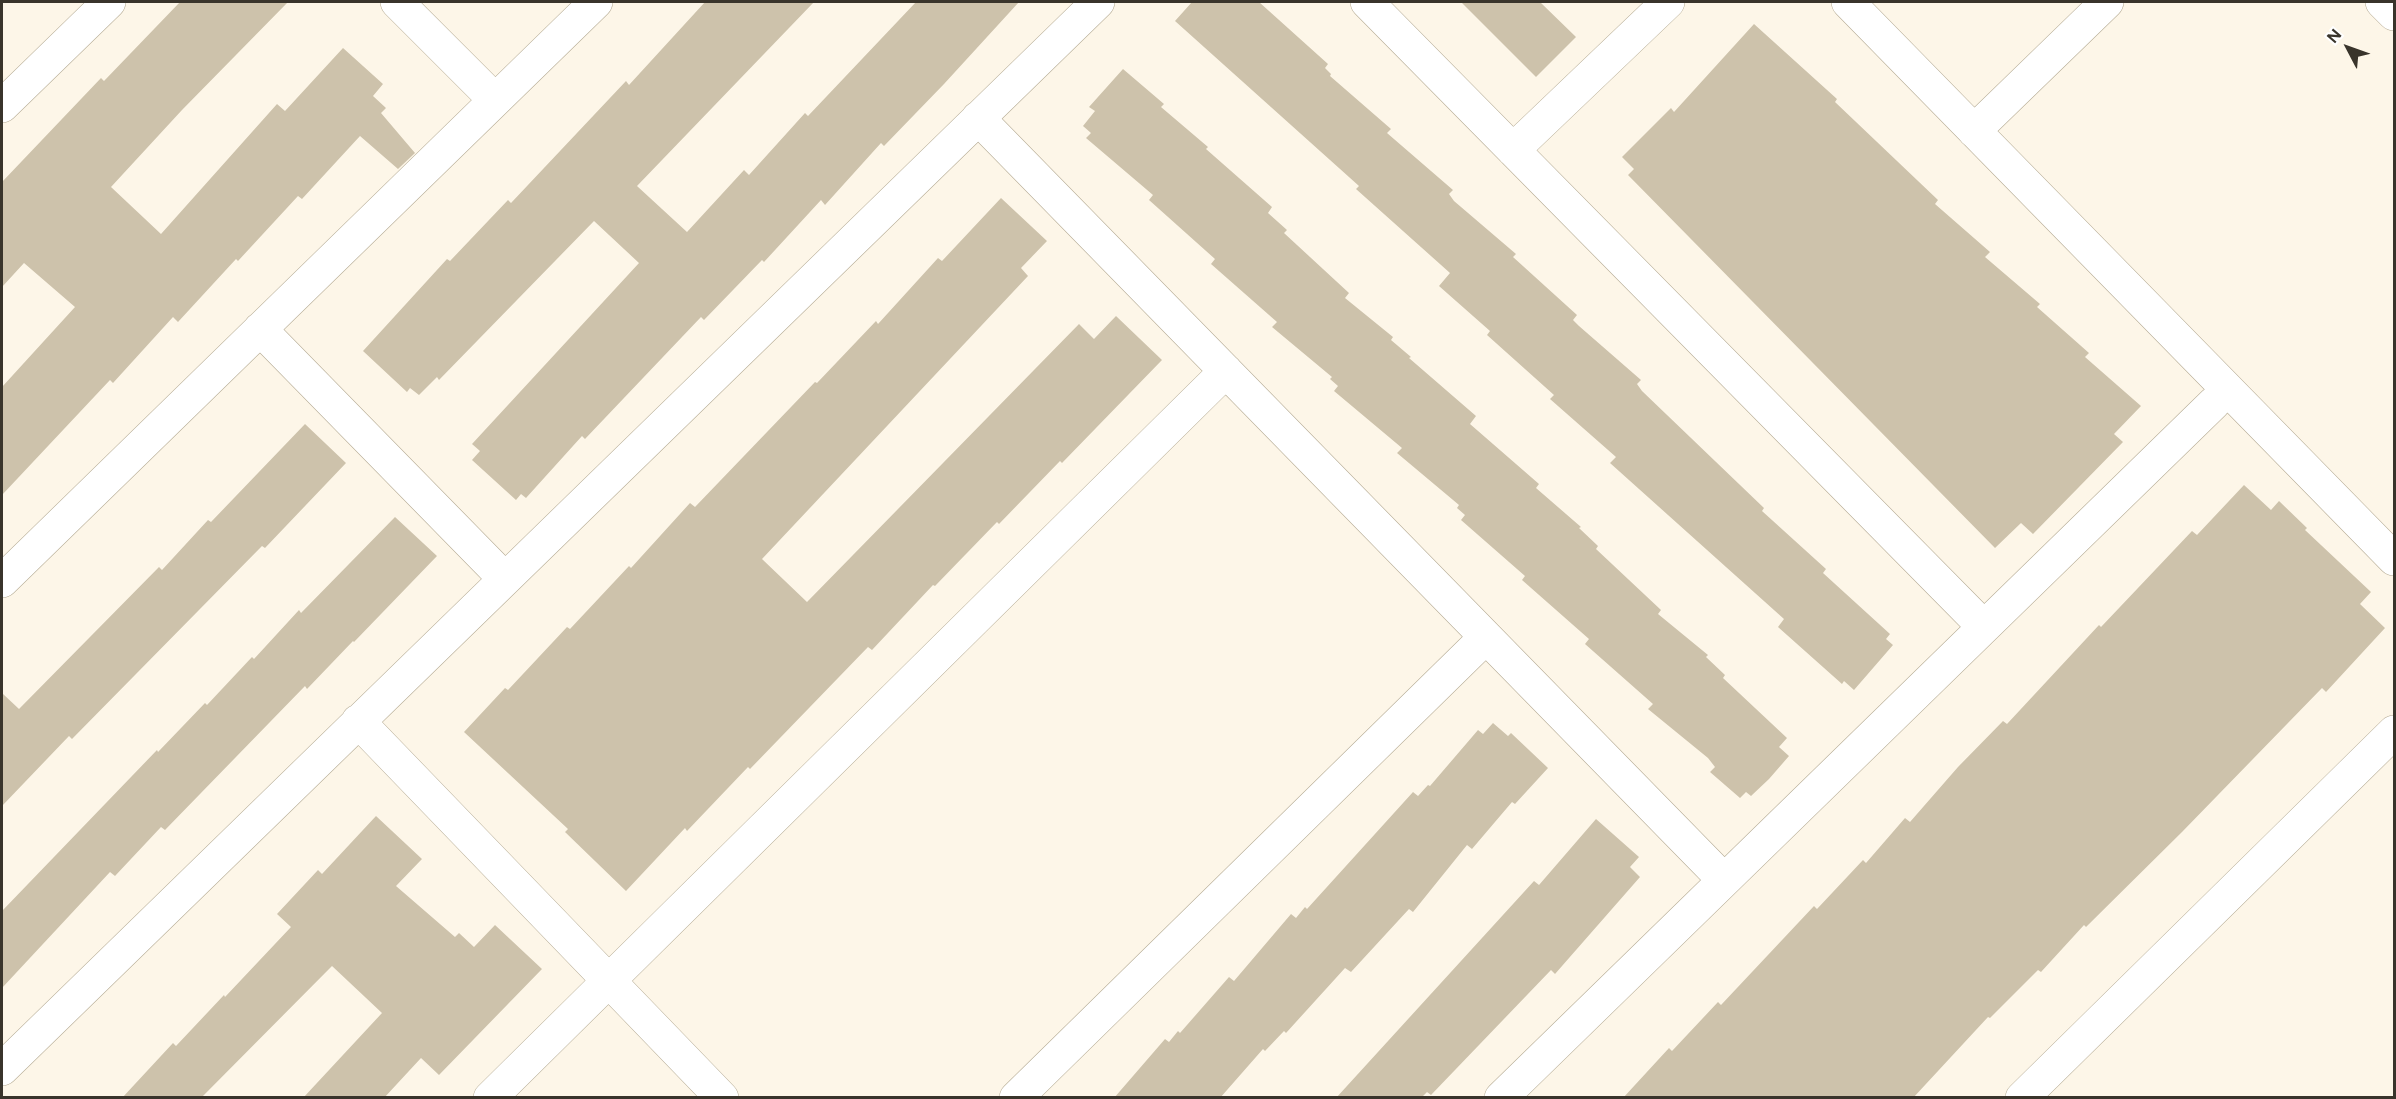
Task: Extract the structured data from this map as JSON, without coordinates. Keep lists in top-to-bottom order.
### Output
{
  "north": "top left"
}
